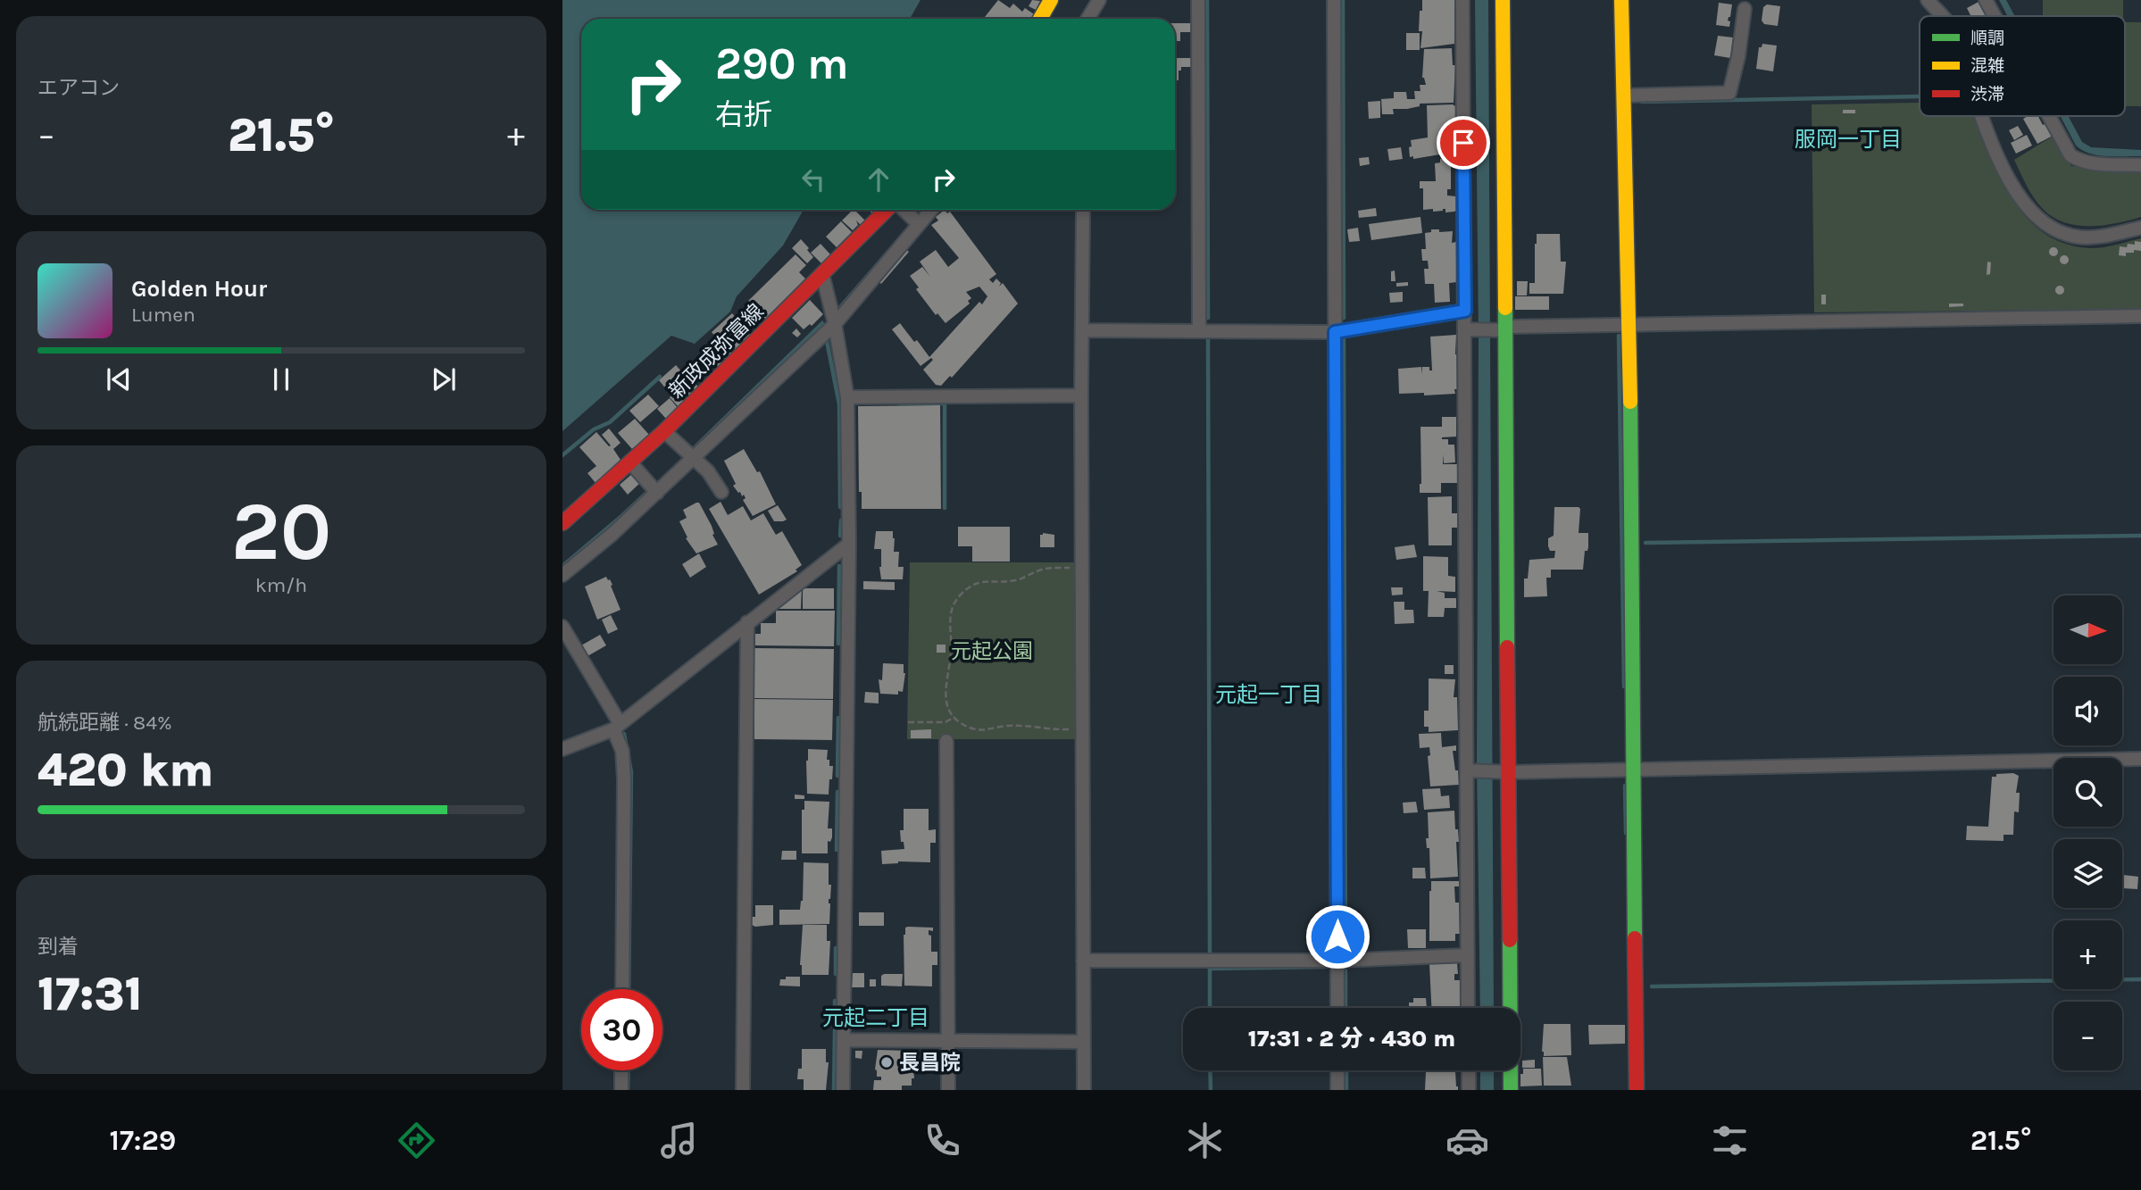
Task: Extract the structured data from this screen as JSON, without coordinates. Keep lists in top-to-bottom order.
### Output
{
  "streets": {
    "street": ["新政成弥富線"]
  },
  "districts": ["服岡一丁目", "元起一丁目", "元起二丁目"],
  "parks": ["元起公園"],
  "places": ["長昌院"],
  "legend": ["順調", "混雑", "渋滞"],
  "north": "right",
  "page": {
    "tile": [
      "エアコン",
      ["20", "km/h"],
      ["航続距離 · 84%", "420 km"],
      ["到着", "17:31"]
    ],
    "turn": ["290 m", "右折"],
    "heat": ["−", "21.5°", "+"],
    "song": ["Golden Hour", "Lumen"],
    "map_buttons": ["+", "−"],
    "limit": "30",
    "trip": "17:31 · 2 分 · 430 m",
    "tabs": ["17:29", "21.5°"]
  }
}
